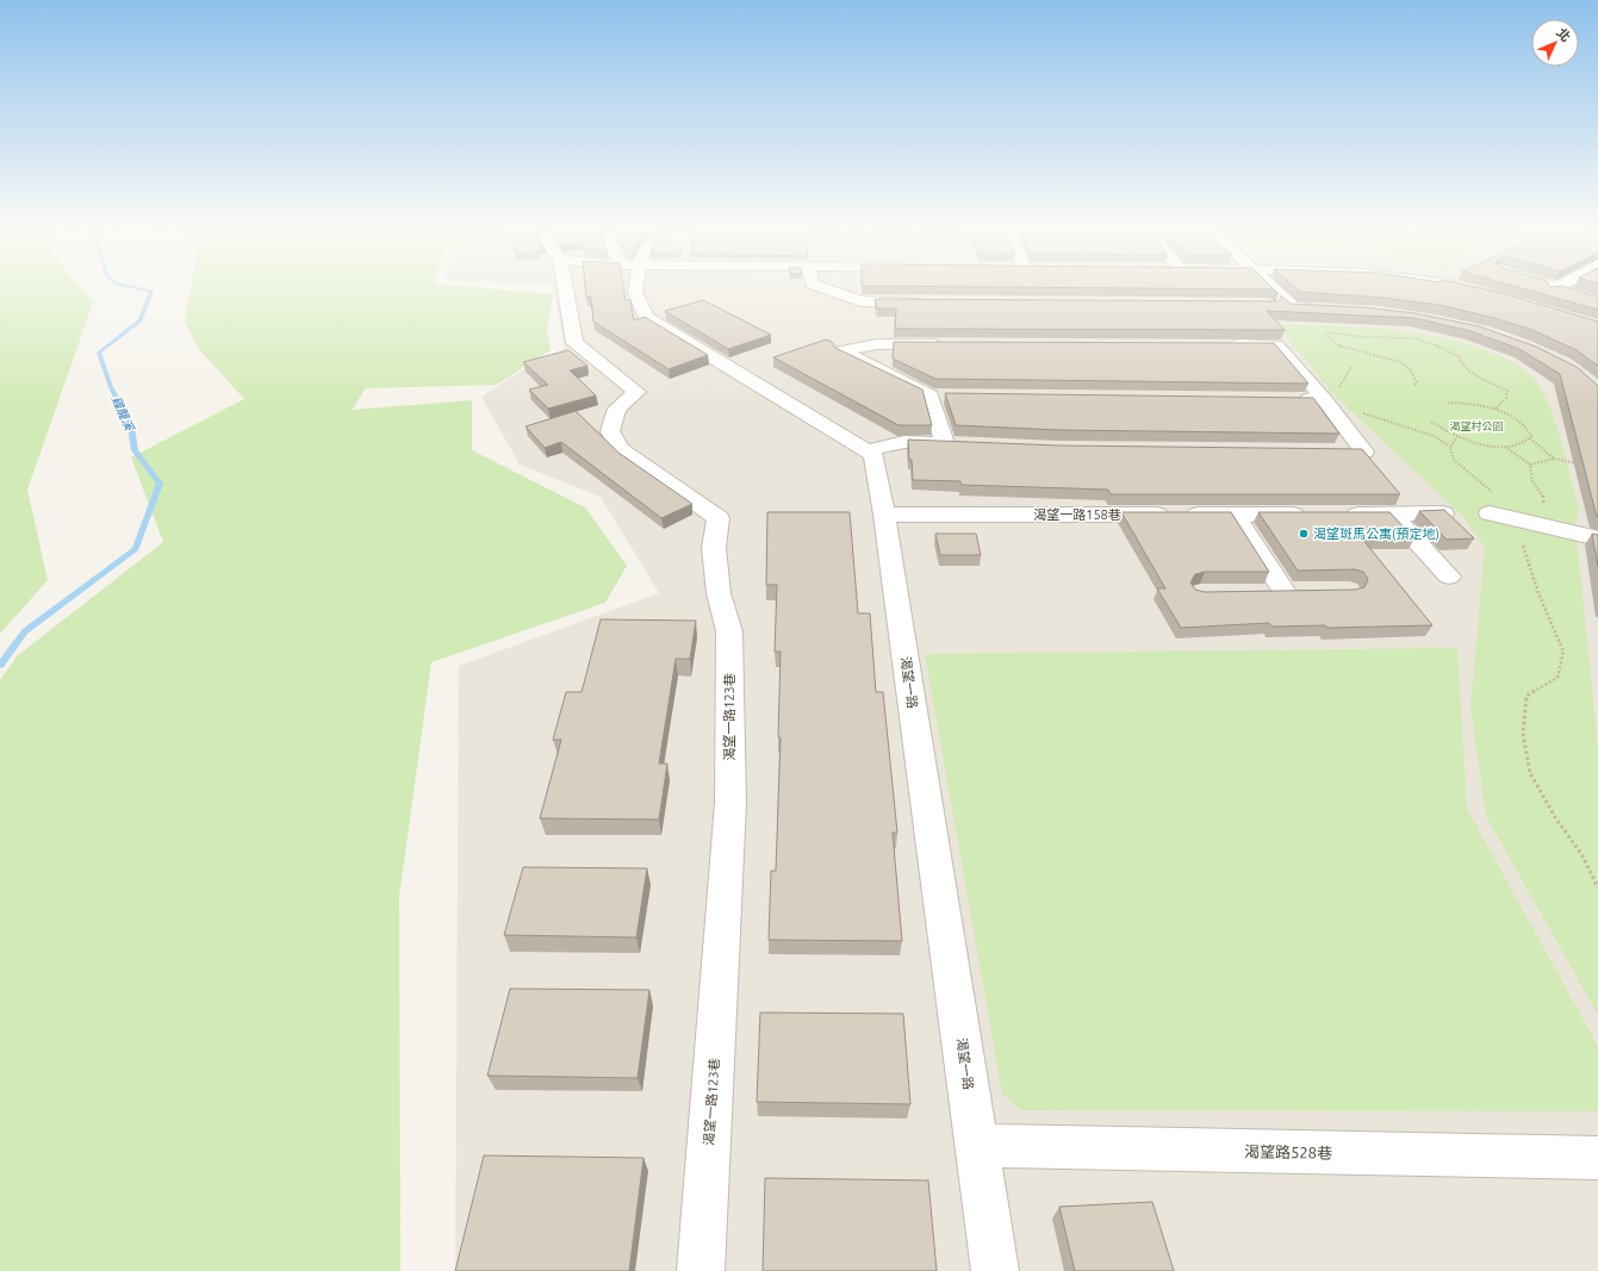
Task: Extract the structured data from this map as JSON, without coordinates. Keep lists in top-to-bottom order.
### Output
{
  "streets": {
    "street": [
      "渴望一路158巷",
      "渴望一路",
      "渴望一路123巷",
      "渴望路528巷"
    ]
  },
  "crossings": [
    ["渴望一路158巷", "渴望一路"],
    ["渴望一路", "渴望路528巷"]
  ],
  "water": ["雞籠溪"],
  "parks": ["渴望村公園"],
  "places": ["渴望斑馬公寓(預定地)"],
  "north": "top right"
}
